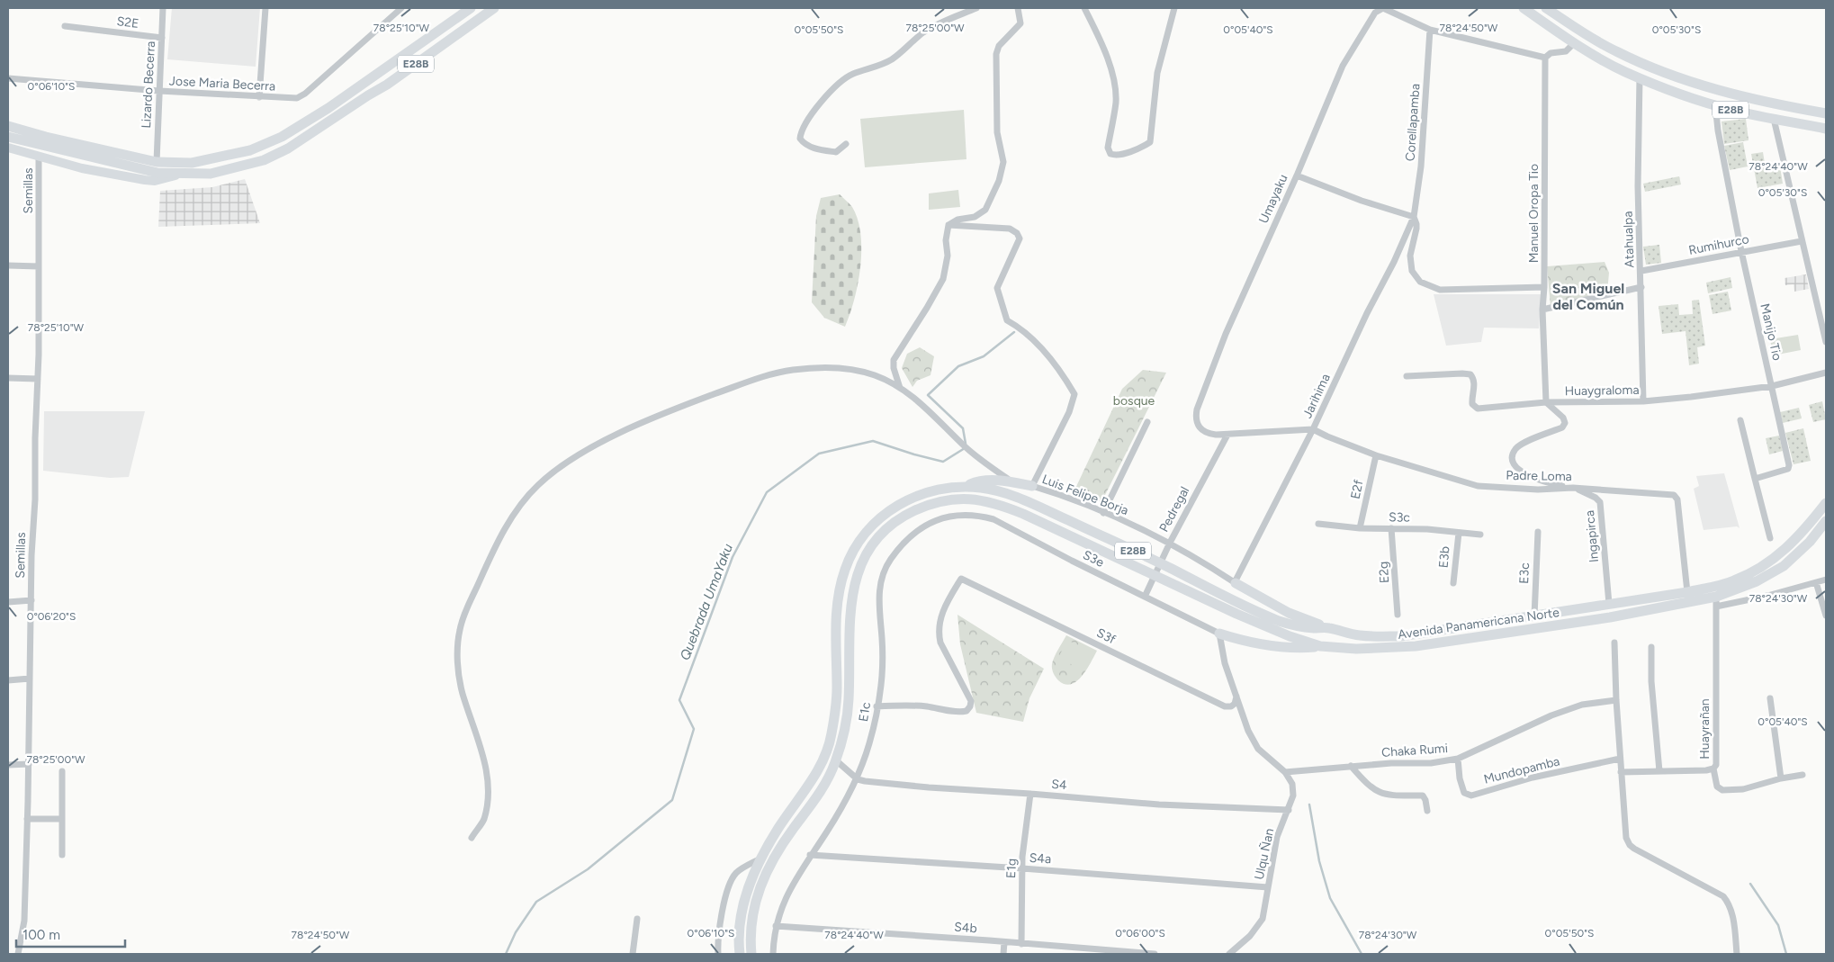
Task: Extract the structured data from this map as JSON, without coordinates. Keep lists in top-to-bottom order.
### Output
{
  "streets": {
    "highway": ["E28B", "Avenida Panamericana Norte"],
    "street": [
      "S2E",
      "Jose Maria Becerra",
      "Lizardo Becerra",
      "Corellapamba",
      "Semillas",
      "Umayaku",
      "Manuel Oropa Tio",
      "Atahualpa",
      "Rumihurco",
      "Manijo Tio",
      "Huaygraloma",
      "Jarihima",
      "Padre Loma",
      "E2f",
      "Luis Felipe Borja",
      "Pedregal",
      "S3c",
      "Ingapirca",
      "E3b",
      "S3e",
      "E2g",
      "E3c",
      "S3f",
      "E1c",
      "Huayrañan",
      "Chaka Rumi",
      "Mundopamba",
      "S4",
      "Ulqu Ñan",
      "S4a",
      "E1g",
      "S4b"
    ]
  },
  "crossings": [
    ["S2E", "Lizardo Becerra"],
    ["E28B", "Lizardo Becerra"],
    ["E28B", "Atahualpa"],
    ["E28B", "Manijo Tio"],
    ["Jose Maria Becerra", "Lizardo Becerra"],
    ["Corellapamba", "Umayaku"],
    ["Corellapamba", "Jarihima"],
    ["Umayaku", "Manuel Oropa Tio"],
    ["Umayaku", "Pedregal"],
    ["Manuel Oropa Tio", "Huaygraloma"],
    ["Manuel Oropa Tio", "Ingapirca"],
    ["Atahualpa", "Rumihurco"],
    ["Atahualpa", "Huaygraloma"],
    ["Rumihurco", "Manijo Tio"],
    ["Manijo Tio", "Huaygraloma"],
    ["Huaygraloma", "Ingapirca"],
    ["Jarihima", "Padre Loma"],
    ["Jarihima", "Luis Felipe Borja"],
    ["Padre Loma", "E2f"],
    ["Padre Loma", "Ingapirca"],
    ["Padre Loma", "Avenida Panamericana Norte"],
    ["E2f", "S3c"],
    ["Luis Felipe Borja", "Pedregal"],
    ["Pedregal", "S3e"],
    ["S3c", "E3b"],
    ["S3c", "E2g"],
    ["Ingapirca", "Avenida Panamericana Norte"],
    ["S3e", "E1c"],
    ["S3e", "Ulqu Ñan"],
    ["E3c", "Avenida Panamericana Norte"],
    ["Avenida Panamericana Norte", "Huayrañan"],
    ["S3f", "E1c"],
    ["S3f", "Ulqu Ñan"],
    ["E1c", "S4"],
    ["E1c", "S4a"],
    ["E1c", "S4b"],
    ["Chaka Rumi", "Mundopamba"],
    ["Chaka Rumi", "Ulqu Ñan"],
    ["S4", "Ulqu Ñan"],
    ["S4", "E1g"],
    ["Ulqu Ñan", "S4a"],
    ["S4a", "E1g"],
    ["E1g", "S4b"]
  ],
  "districts": ["San Miguel del Común"],
  "water": ["Quebrada UmaYaku"],
  "parks": ["bosque"],
  "scale_bar": "100 m",
  "coordinates": [
    "78°25'10\"W",
    "78°25'00\"W",
    "78°24'50\"W",
    "0°05'50\"S",
    "0°05'40\"S",
    "0°05'30\"S",
    "0°06'10\"S",
    "78°24'40\"W",
    "78°24'30\"W",
    "0°06'20\"S",
    "0°06'00\"S"
  ]
}
